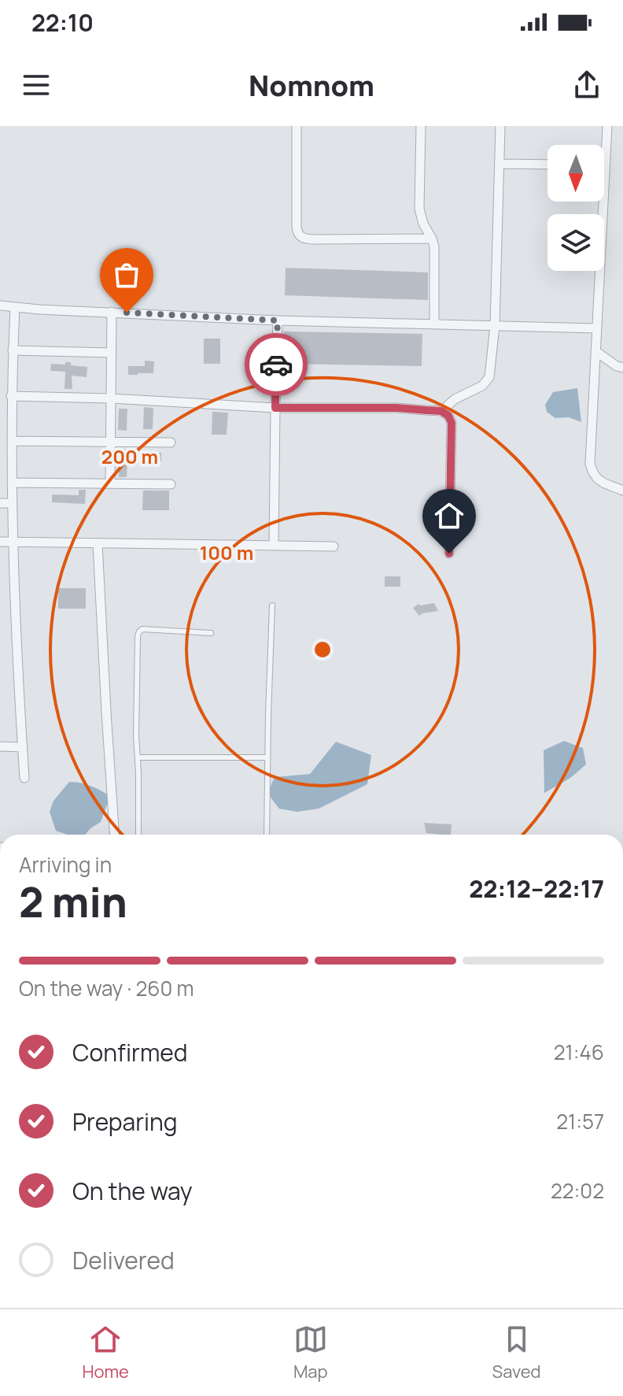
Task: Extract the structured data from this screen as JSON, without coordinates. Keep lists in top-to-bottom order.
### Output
{
  "north": "bottom",
  "page": {
    "status": "22:10",
    "header": "Nomnom",
    "heading": ["2 min", "Arriving in", "22:12–22:17"],
    "bar": "On the way · 260 m",
    "list": [
      ["Confirmed", "21:46"],
      ["Preparing", "21:57"],
      ["On the way", "22:02"],
      "Delivered"
    ],
    "tabs": ["Home", "Map", "Saved"]
  },
  "rings": ["200 m", "100 m"]
}
